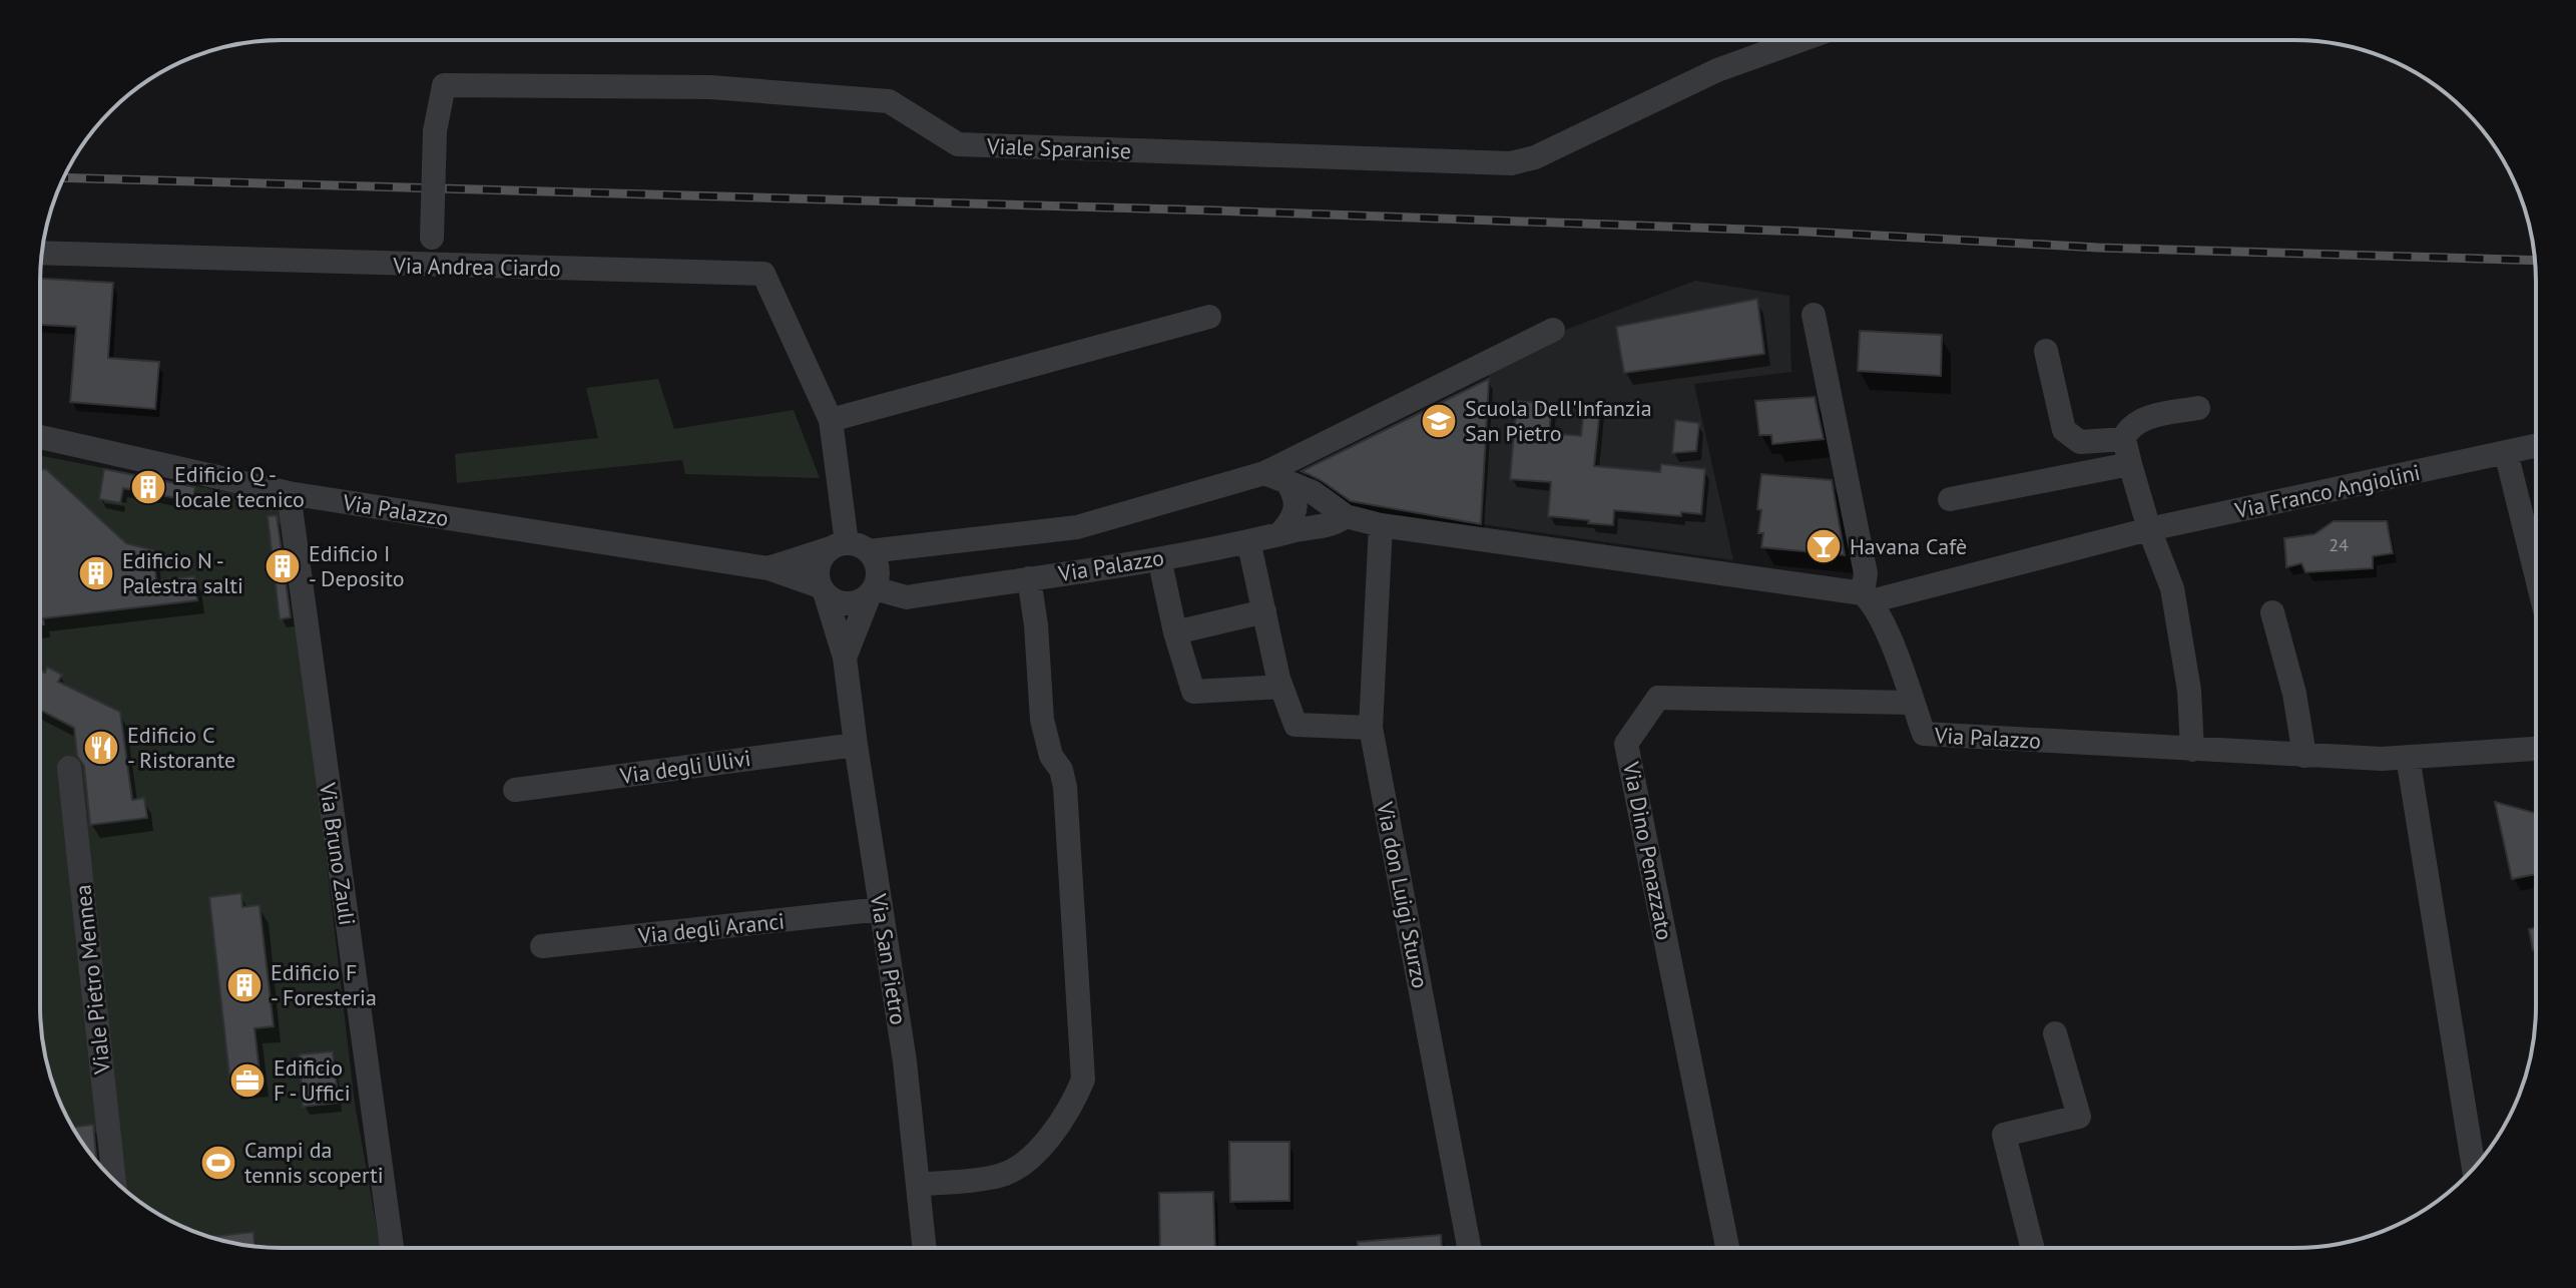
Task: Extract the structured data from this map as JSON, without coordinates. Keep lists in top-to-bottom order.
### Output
{
  "streets": {
    "street": [
      "Viale Sparanise",
      "Via Andrea Ciardo",
      "Via Franco Angiolini",
      "Via Palazzo",
      "Via degli Ulivi",
      "Via Dino Penazzato",
      "Via Bruno Zauli",
      "Via don Luigi Sturzo",
      "Via degli Aranci",
      "Via San Pietro",
      "Viale Pietro Mennea"
    ]
  },
  "crossings": [
    ["Viale Sparanise", "Via Andrea Ciardo"],
    ["Via Andrea Ciardo", "Via Palazzo"],
    ["Via Andrea Ciardo", "Via San Pietro"],
    ["Via Franco Angiolini", "Via Palazzo"],
    ["Via Palazzo", "Via Dino Penazzato"],
    ["Via Palazzo", "Via Bruno Zauli"],
    ["Via Palazzo", "Via San Pietro"],
    ["Via degli Ulivi", "Via San Pietro"],
    ["Via degli Aranci", "Via San Pietro"]
  ],
  "places": {
    "school or university": ["Scuola Dell'Infanzia San Pietro"],
    "building": [
      "Edificio Q - locale tecnico",
      "Edificio I - Deposito",
      "Edificio N - Palestra salti",
      "Edificio F - Foresteria"
    ],
    "bar": ["Havana Cafè"],
    "restaurant": ["Edificio C - Ristorante"],
    "office": ["Edificio F - Uffici"],
    "sports": ["Campi da tennis scoperti"]
  },
  "house_numbers": ["24"]
}
